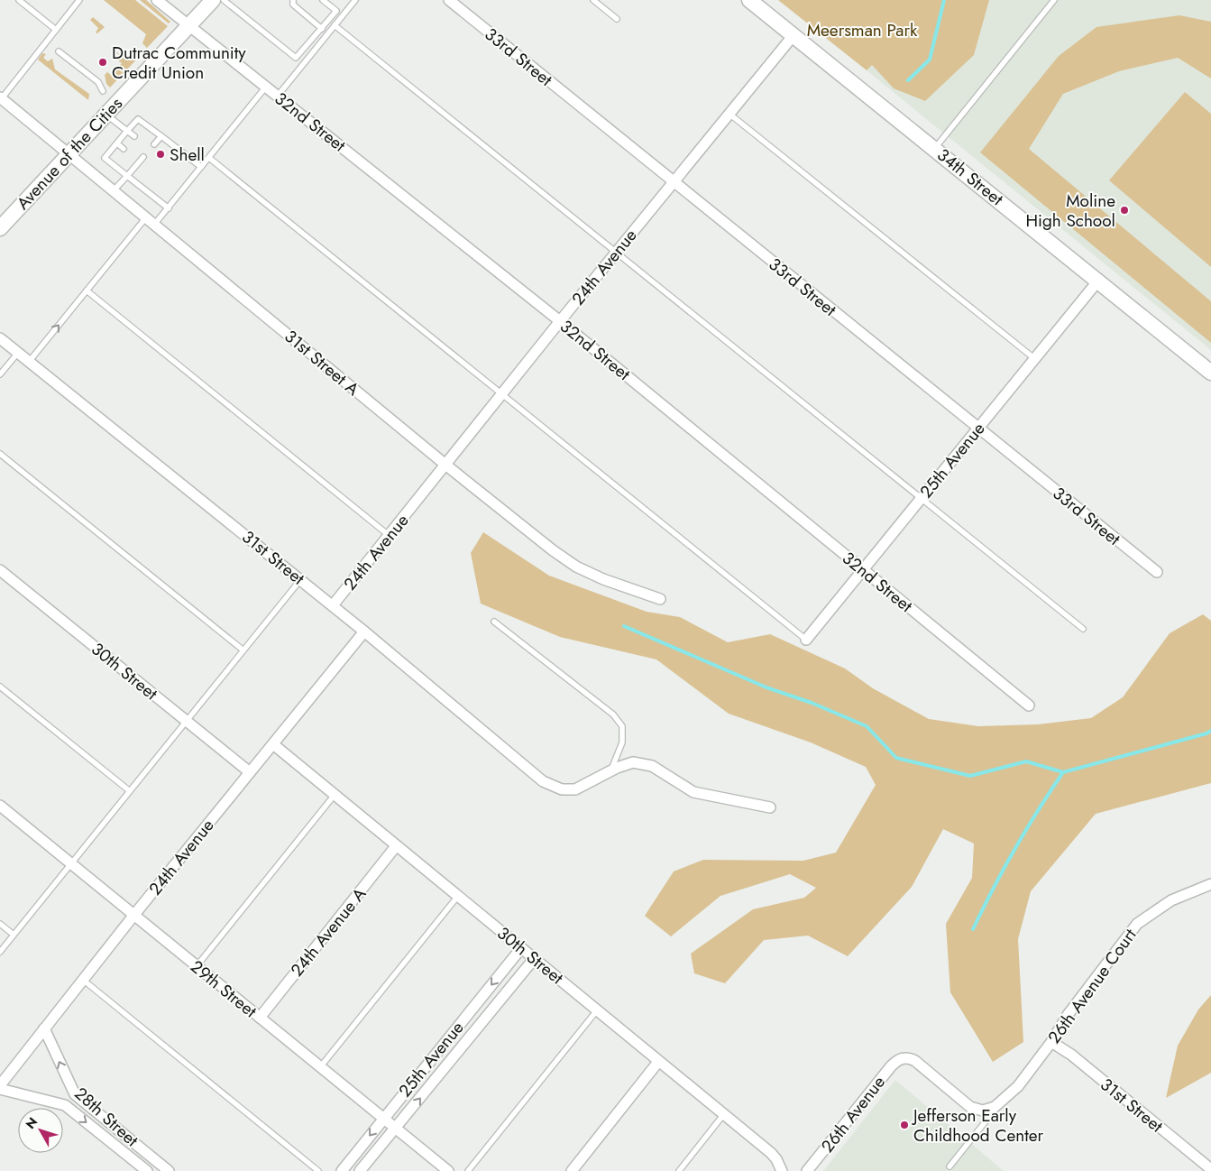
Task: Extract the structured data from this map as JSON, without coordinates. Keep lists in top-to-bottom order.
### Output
{
  "streets": {
    "street": [
      "33rd Street",
      "32nd Street",
      "Avenue of the Cities",
      "34th Street",
      "24th Avenue",
      "31st Street A",
      "25th Avenue",
      "31st Street",
      "30th Street",
      "24th Avenue A",
      "26th Avenue Court",
      "29th Street",
      "26th Avenue",
      "28th Street"
    ]
  },
  "crossings": [
    ["33rd Street", "24th Avenue"],
    ["33rd Street", "25th Avenue"],
    ["32nd Street", "Avenue of the Cities"],
    ["32nd Street", "24th Avenue"],
    ["32nd Street", "25th Avenue"],
    ["Avenue of the Cities", "31st Street A"],
    ["34th Street", "24th Avenue"],
    ["34th Street", "25th Avenue"],
    ["24th Avenue", "31st Street A"],
    ["24th Avenue", "31st Street"],
    ["24th Avenue", "30th Street"],
    ["24th Avenue", "29th Street"],
    ["24th Avenue", "28th Street"],
    ["25th Avenue", "30th Street"],
    ["25th Avenue", "29th Street"],
    ["31st Street", "26th Avenue Court"],
    ["30th Street", "24th Avenue A"],
    ["24th Avenue A", "29th Street"],
    ["26th Avenue Court", "26th Avenue"]
  ],
  "parks": ["Meersman Park"],
  "places": [
    "Dutrac Community Credit Union",
    "Shell",
    "Moline High School",
    "Jefferson Early Childhood Center"
  ],
  "north": "top left"
}
